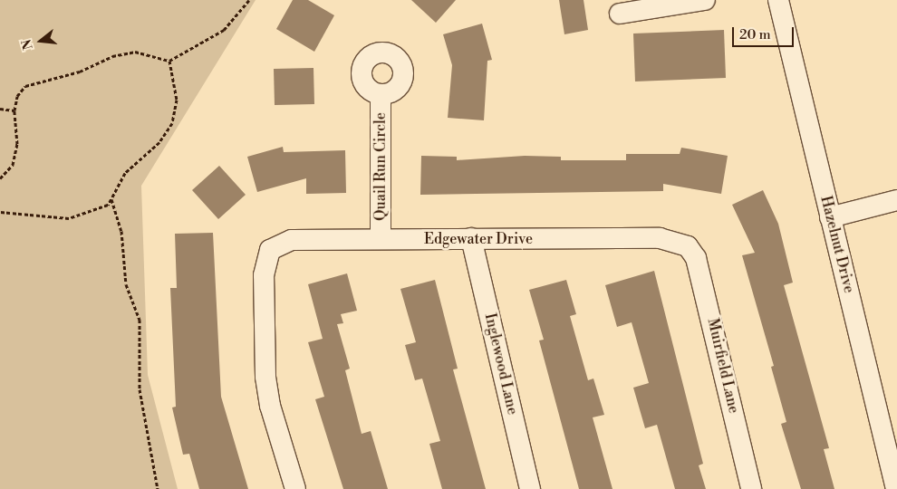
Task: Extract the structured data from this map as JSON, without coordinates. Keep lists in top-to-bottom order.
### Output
{
  "streets": {
    "street": [
      "Quail Run Circle",
      "Edgewater Drive",
      "Hazelnut Drive",
      "Inglewood Lane",
      "Muirfield Lane"
    ]
  },
  "crossings": [
    ["Quail Run Circle", "Edgewater Drive"],
    ["Edgewater Drive", "Inglewood Lane"],
    ["Edgewater Drive", "Muirfield Lane"]
  ],
  "scale_bar": "20 m",
  "north": "left"
}
